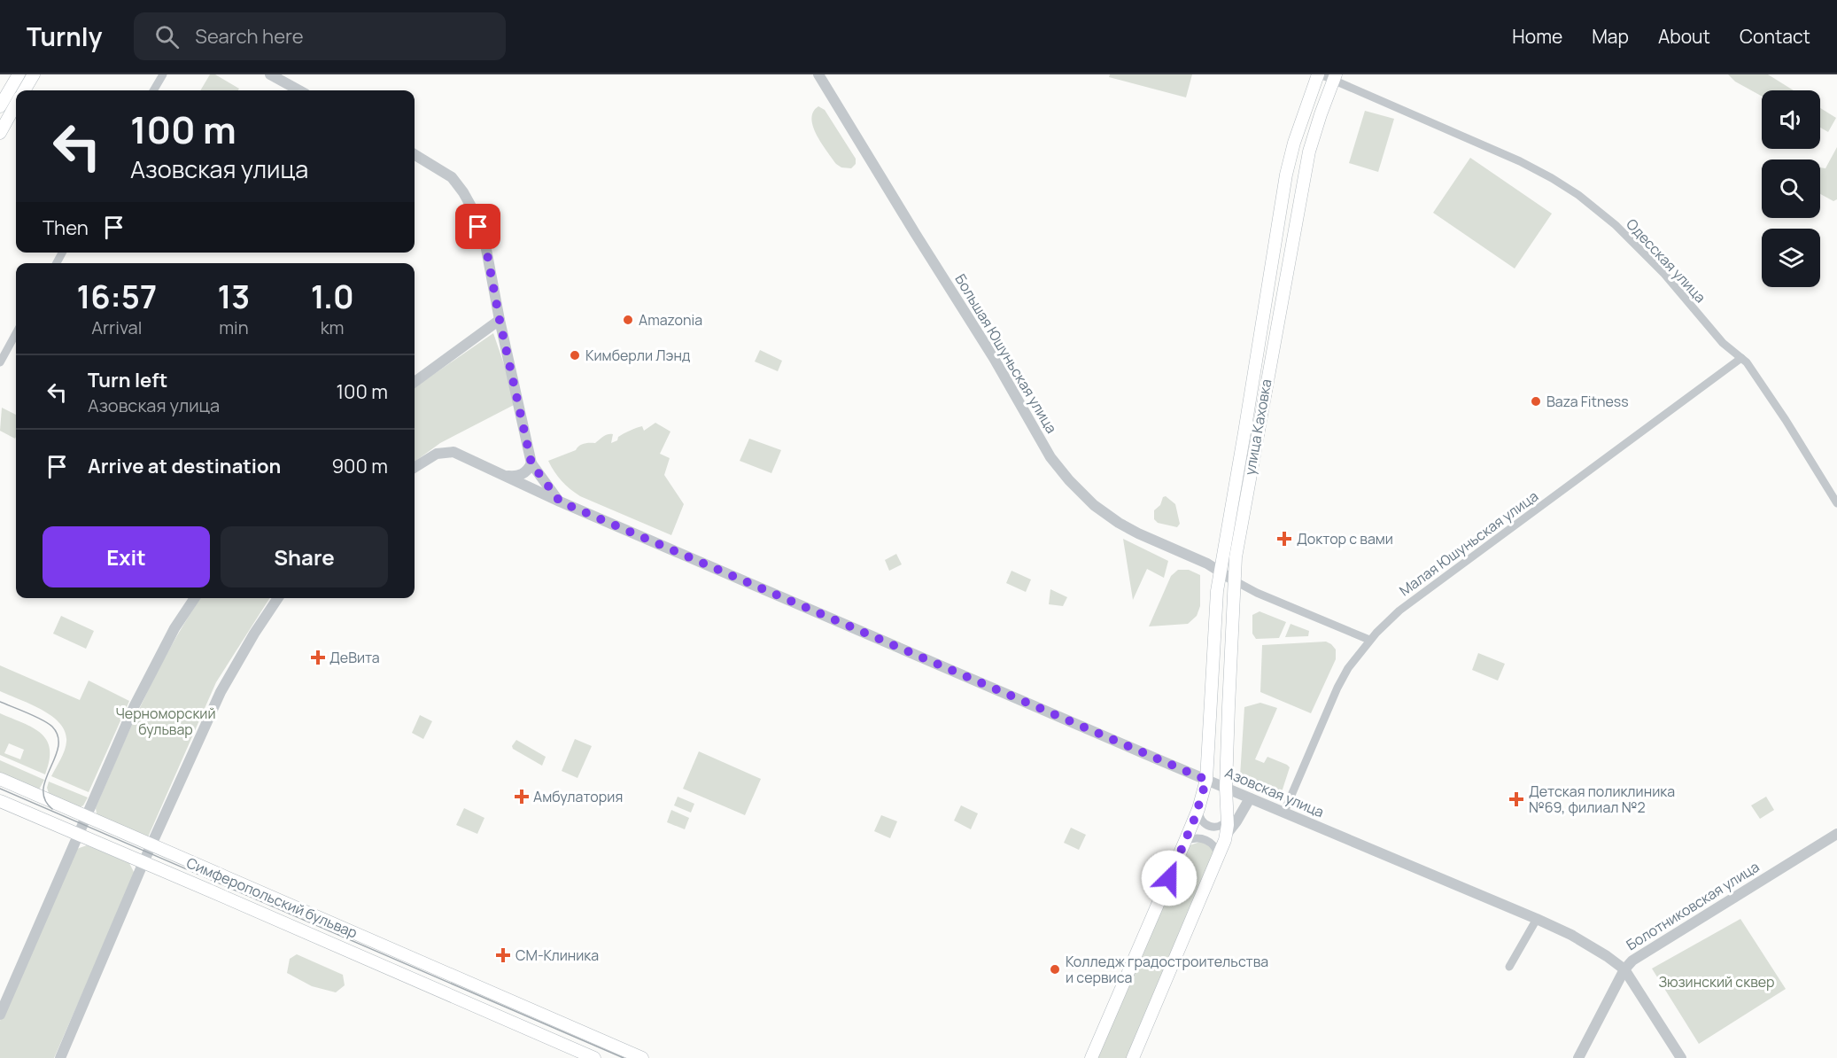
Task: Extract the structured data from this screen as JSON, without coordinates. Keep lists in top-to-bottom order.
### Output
{
  "streets": {
    "main road": ["улица Каховка", "Симферопольский бульвар"],
    "street": [
      "Одесская улица",
      "Большая Юшуньская улица",
      "Малая Юшуньская улица",
      "Азовская улица",
      "Болотниковская улица"
    ]
  },
  "crossings": [
    ["Одесская улица", "улица Каховка"],
    ["Одесская улица", "Малая Юшуньская улица"],
    ["Большая Юшуньская улица", "улица Каховка"],
    ["улица Каховка", "Азовская улица"],
    ["Малая Юшуньская улица", "Азовская улица"],
    ["Азовская улица", "Болотниковская улица"]
  ],
  "parks": ["Черноморский бульвар", "Зюзинский сквер"],
  "places": {
    "other": [
      "Amazonia",
      "Кимберли Лэнд",
      "Baza Fitness",
      "Колледж градостроительства и сервиса"
    ],
    "health": [
      "Доктор с вами",
      "ДеВита",
      "Амбулатория",
      "Детская поликлиника №69, филиал №2",
      "СМ-Клиника"
    ]
  },
  "page": {
    "header": "Turnly",
    "search": "Search here",
    "nav": [
      "Home",
      "Map",
      "About",
      "Contact"
    ],
    "turn": ["100 m", "Азовская улица"],
    "then": "Then",
    "eta": [
      "16:57",
      "Arrival",
      "13",
      "min",
      "1.0",
      "km"
    ],
    "list": [
      {
        "name": "Turn left",
        "note": "Азовская улица",
        "value": "100 m"
      },
      {
        "name": "Arrive at destination",
        "value": "900 m"
      }
    ],
    "buttons": ["Exit", "Share"]
  }
}
